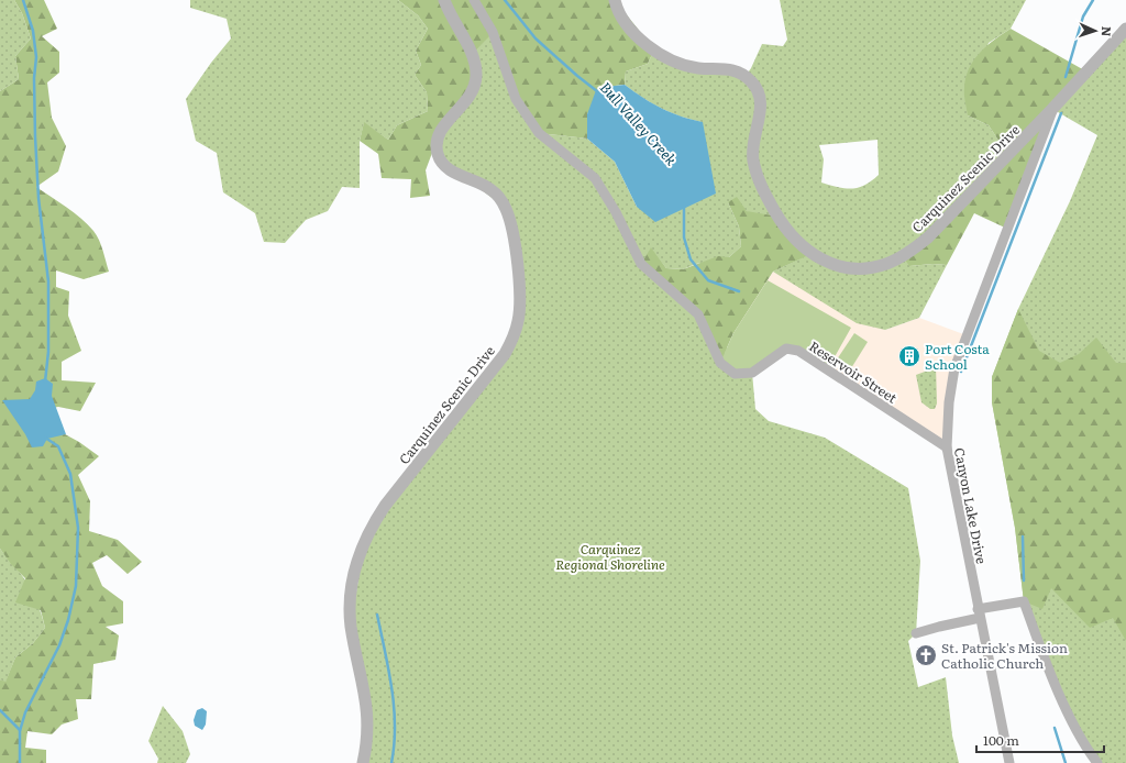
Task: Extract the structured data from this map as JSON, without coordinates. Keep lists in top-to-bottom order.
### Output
{
  "streets": {
    "street": ["Carquinez Scenic Drive", "Reservoir Street", "Canyon Lake Drive"]
  },
  "crossings": [
    ["Carquinez Scenic Drive", "Canyon Lake Drive"],
    ["Reservoir Street", "Canyon Lake Drive"]
  ],
  "water": ["Bull Valley Creek"],
  "parks": ["Carquinez Regional Shoreline"],
  "places": {
    "building": ["Port Costa School"],
    "church": ["St. Patrick's Mission Catholic Church"]
  },
  "scale_bar": "100 m",
  "north": "right"
}
